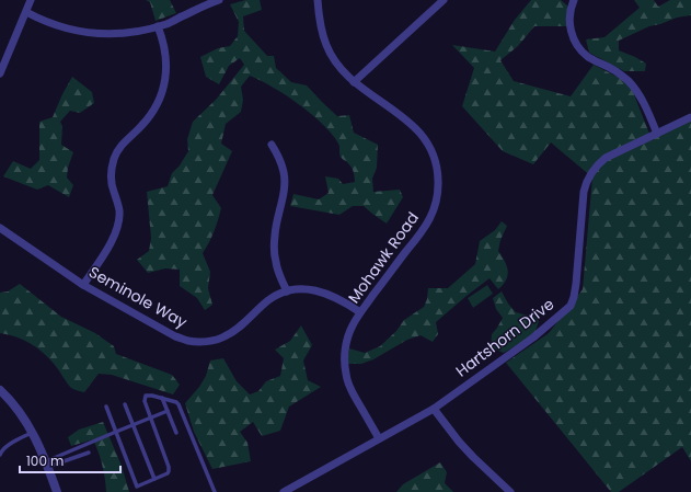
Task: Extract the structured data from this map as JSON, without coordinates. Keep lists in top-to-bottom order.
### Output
{
  "streets": {
    "street": ["Mohawk Road", "Seminole Way", "Hartshorn Drive"]
  },
  "crossings": [
    ["Mohawk Road", "Seminole Way"],
    ["Mohawk Road", "Hartshorn Drive"]
  ],
  "scale_bar": "100 m"
}
